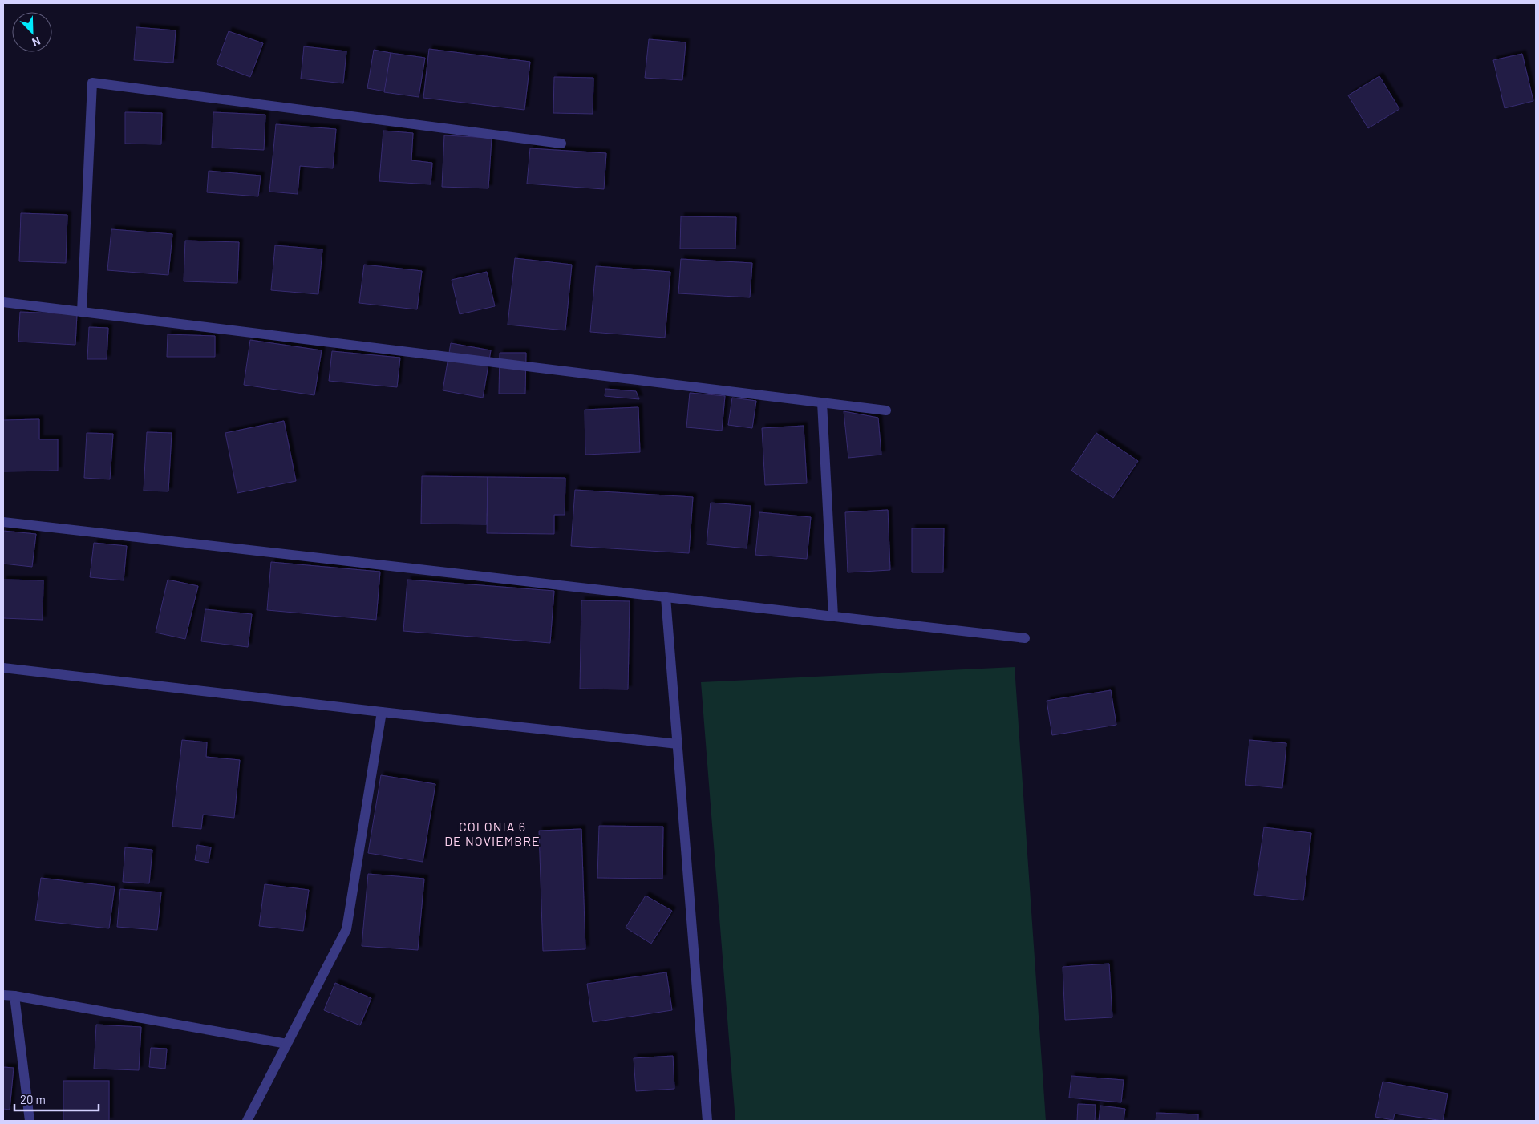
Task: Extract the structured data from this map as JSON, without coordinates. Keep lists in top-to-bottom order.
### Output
{
  "districts": ["COLONIA 6 DE NOVIEMBRE"],
  "scale_bar": "20 m",
  "north": "bottom right"
}
